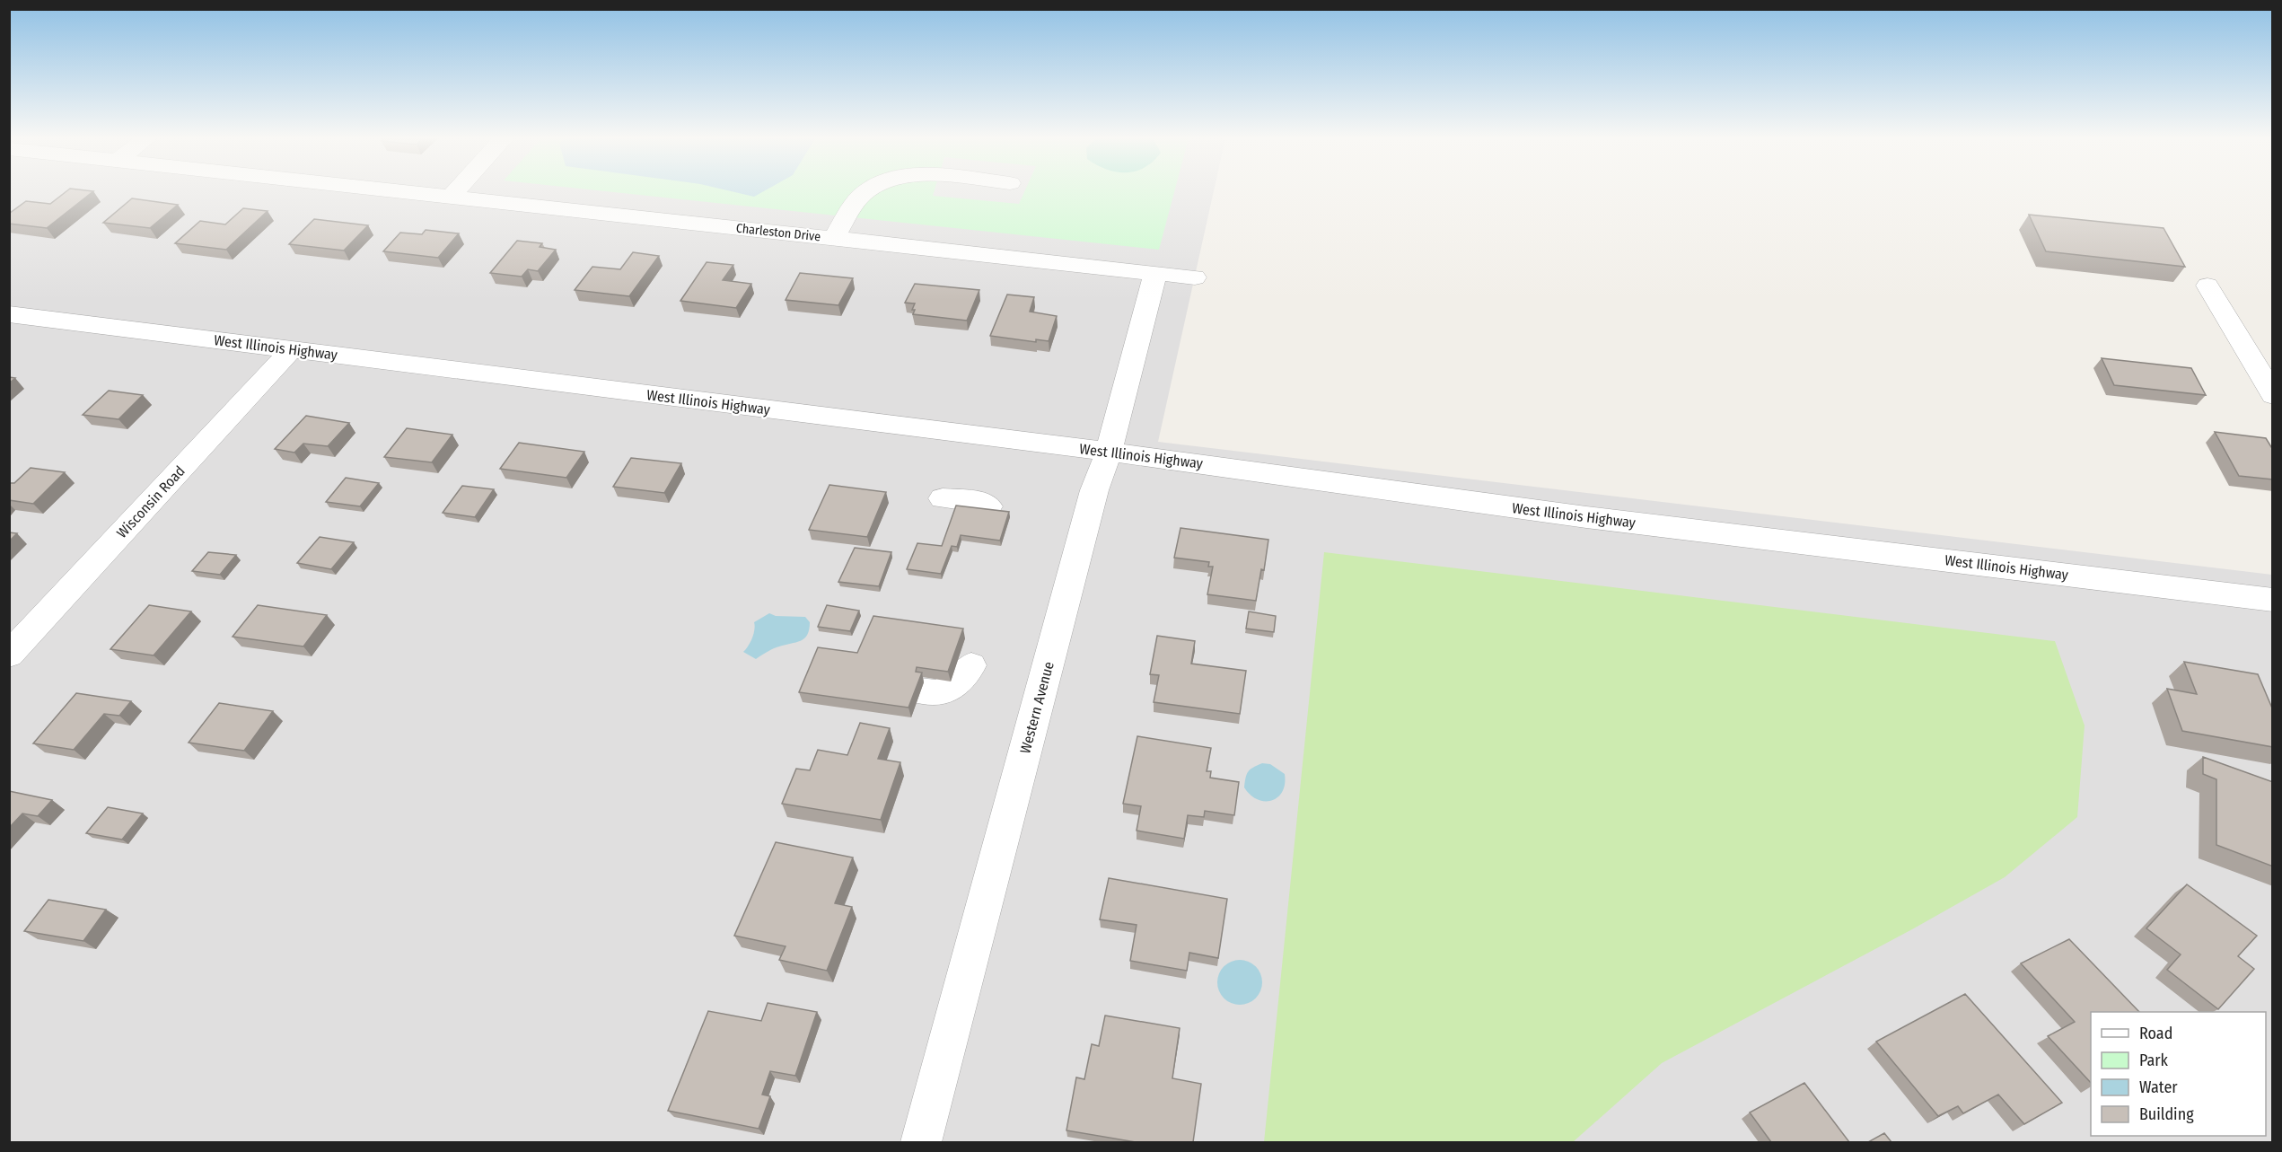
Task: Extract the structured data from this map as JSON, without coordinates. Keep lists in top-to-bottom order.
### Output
{
  "streets": {
    "street": [
      "Charleston Drive",
      "West Illinois Highway",
      "Wisconsin Road",
      "Western Avenue"
    ]
  },
  "crossings": [
    ["Charleston Drive", "Western Avenue"],
    ["West Illinois Highway", "Wisconsin Road"],
    ["West Illinois Highway", "Western Avenue"]
  ],
  "legend": [
    "Road",
    "Park",
    "Water",
    "Building"
  ]
}
